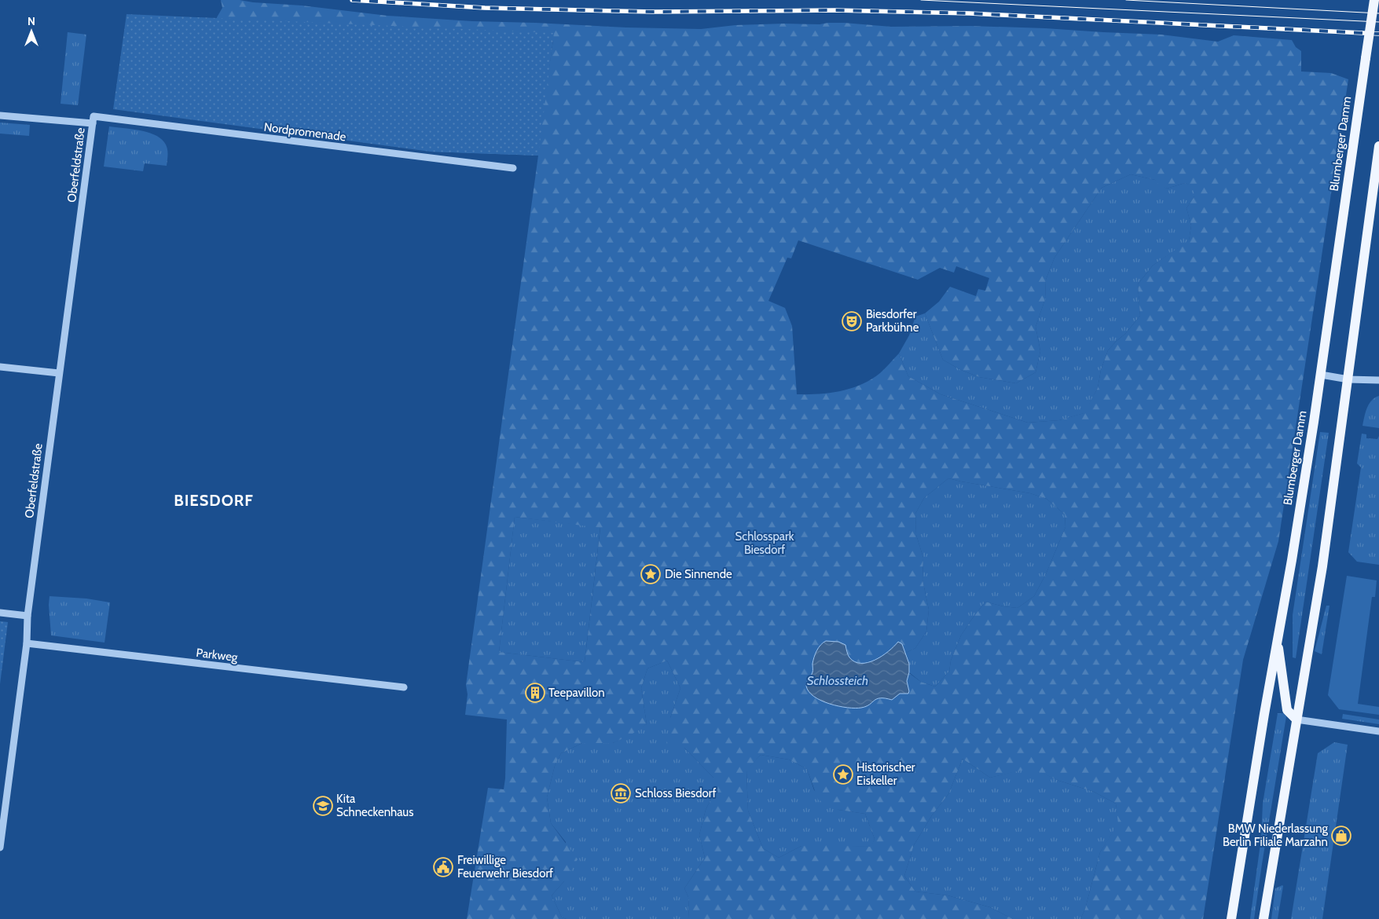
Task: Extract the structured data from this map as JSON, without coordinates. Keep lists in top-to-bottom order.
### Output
{
  "streets": {
    "main road": ["Blumberger Damm"],
    "street": ["Nordpromenade", "Oberfeldstraße", "Parkweg"]
  },
  "crossings": [
    ["Nordpromenade", "Oberfeldstraße"],
    ["Oberfeldstraße", "Parkweg"]
  ],
  "districts": ["BIESDORF"],
  "water": ["Schlossteich"],
  "parks": ["Schlosspark Biesdorf"],
  "places": {
    "theatre": ["Biesdorfer Parkbühne"],
    "place": ["Die Sinnende", "Historischer Eiskeller"],
    "building": ["Teepavillon"],
    "museum": ["Schloss Biesdorf"],
    "school or university": ["Kita Schneckenhaus"],
    "shop": ["BMW Niederlassung Berlin Filiale Marzahn"],
    "public building": ["Freiwillige Feuerwehr Biesdorf"]
  },
  "north": "top"
}
